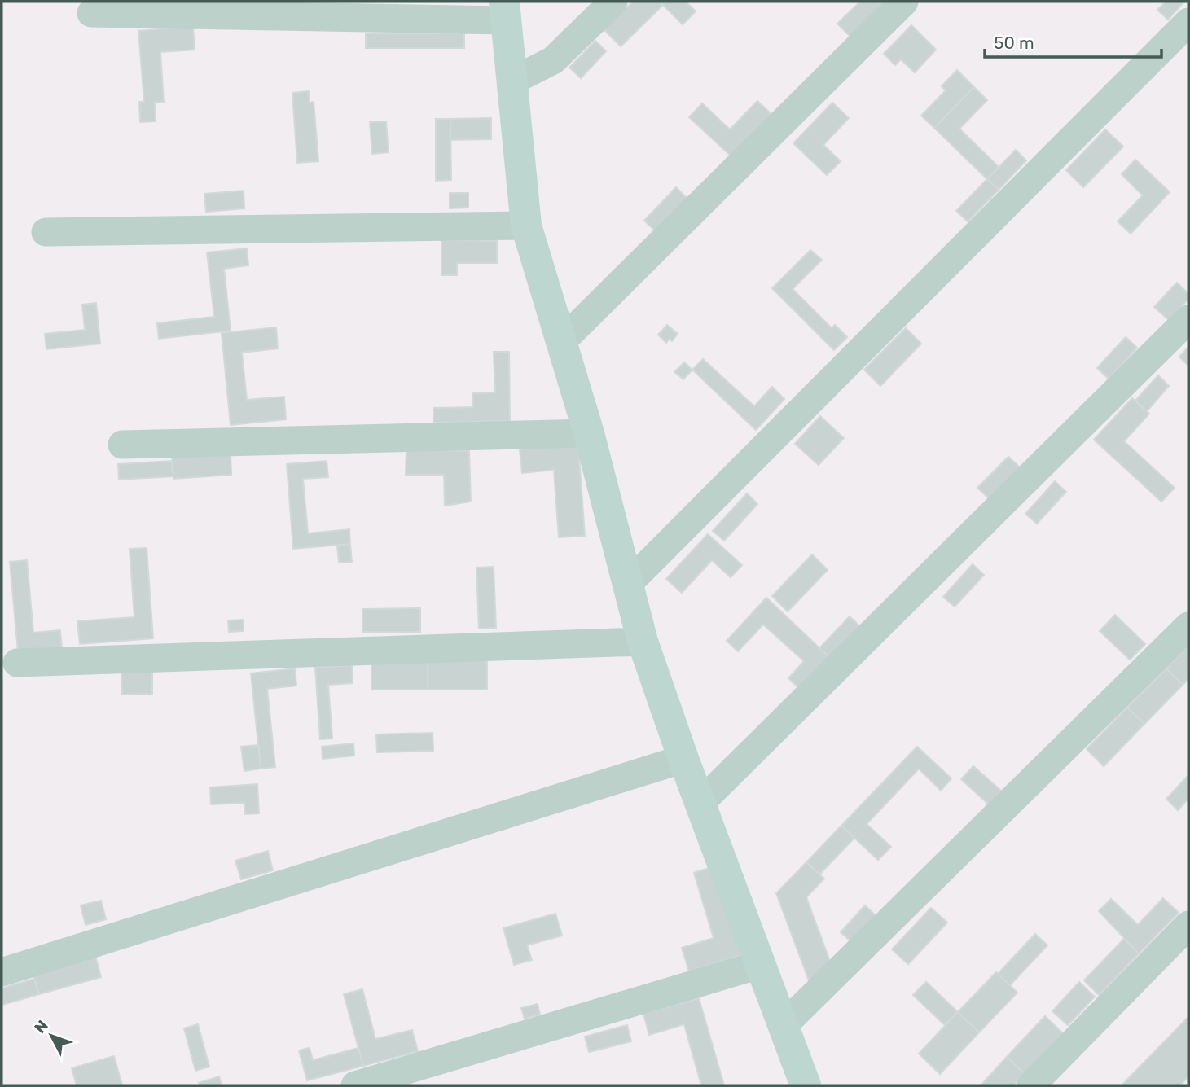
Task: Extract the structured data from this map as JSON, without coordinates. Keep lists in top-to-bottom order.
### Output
{
  "scale_bar": "50 m",
  "north": "top left"
}
